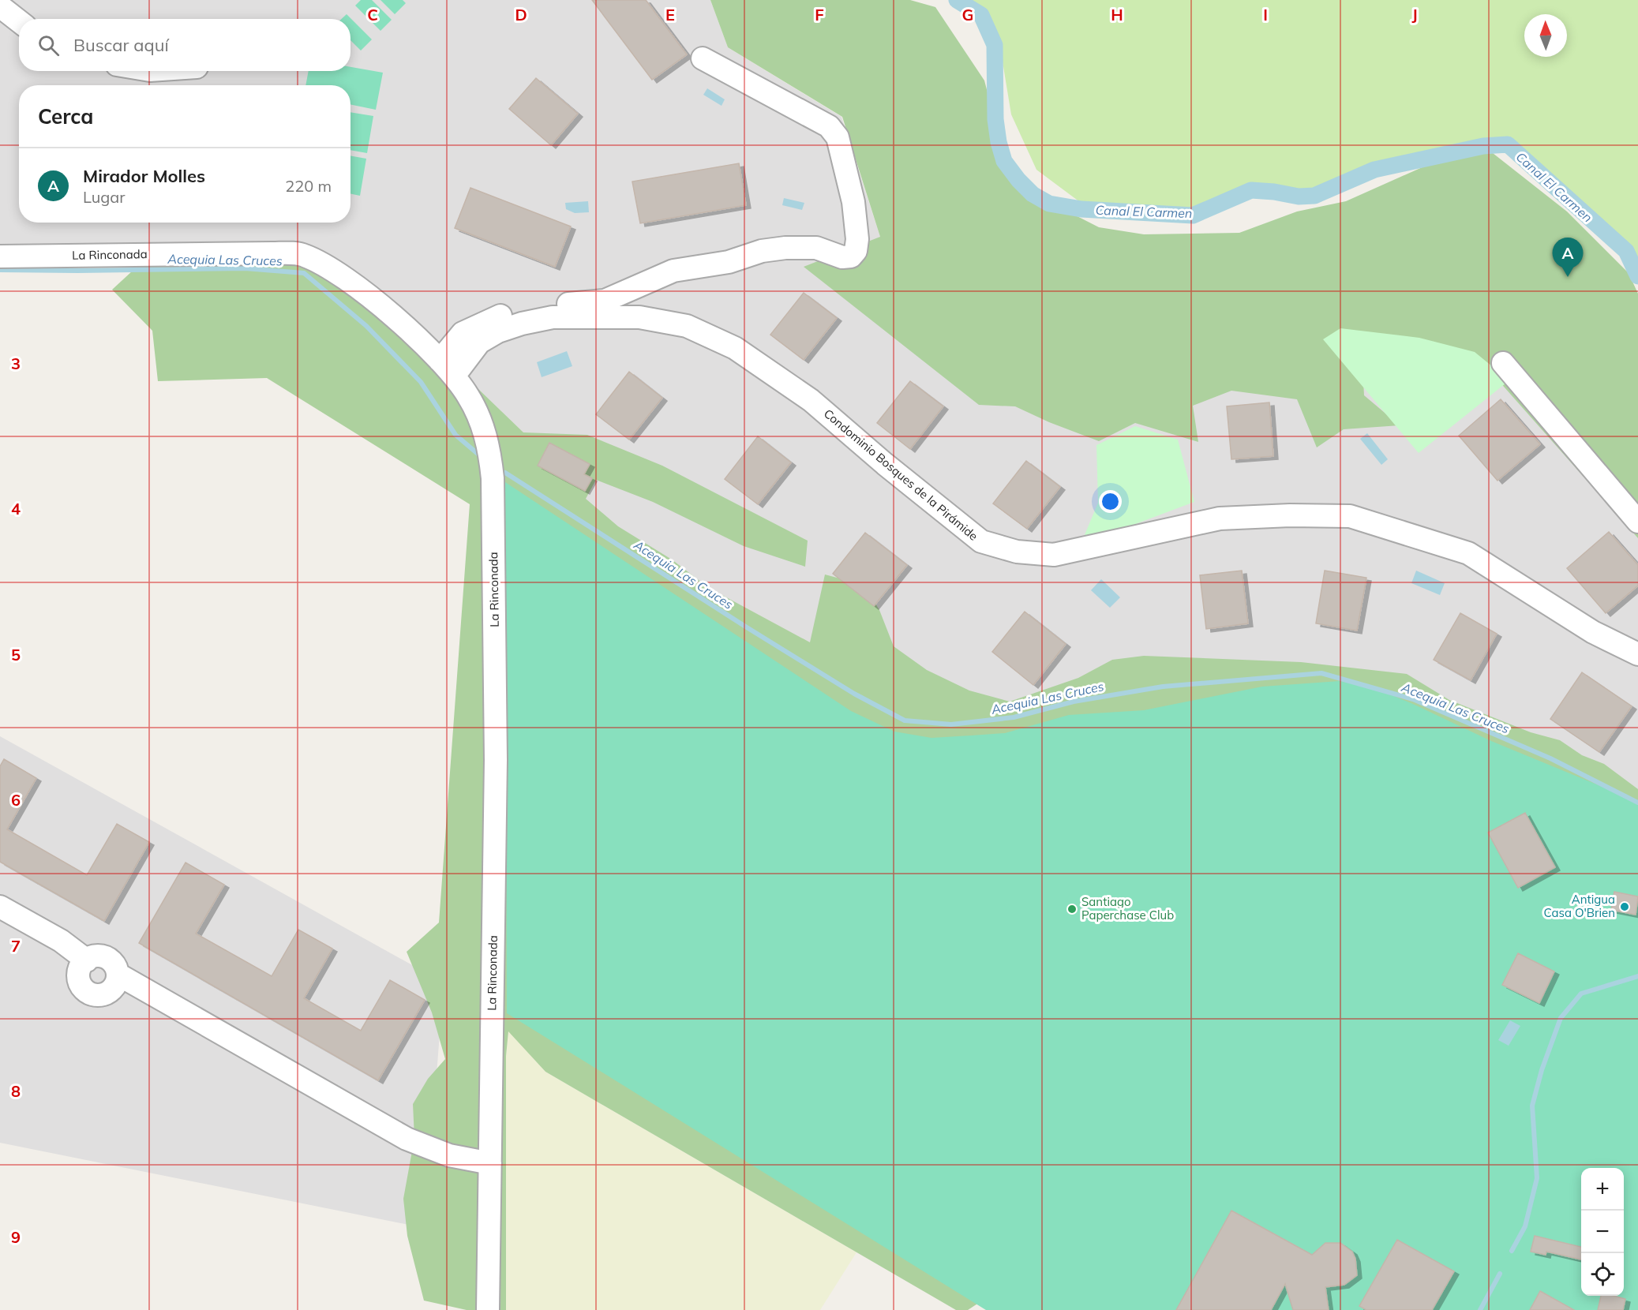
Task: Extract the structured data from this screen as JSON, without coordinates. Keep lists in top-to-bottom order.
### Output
{
  "streets": {
    "street": ["La Rinconada", "Condominio Bosques de la Pirámide"]
  },
  "crossings": [
    ["La Rinconada", "Condominio Bosques de la Pirámide"]
  ],
  "water": ["Canal El Carmen", "Acequia Las Cruces"],
  "places": ["Antigua Casa O'Brien", "Santiago Paperchase Club"],
  "north": "top",
  "page": {
    "search": "Buscar aquí",
    "heading": "Cerca",
    "list": [
      {
        "mark": "A",
        "name": "Mirador Molles",
        "note": "Lugar",
        "value": "220 m"
      }
    ],
    "pins": "A",
    "map_buttons": ["+", "−"]
  },
  "grid": {
    "columns": [
      "C",
      "D",
      "E",
      "F",
      "G",
      "H",
      "I",
      "J"
    ],
    "rows": [
      "3",
      "4",
      "5",
      "6",
      "7",
      "8",
      "9"
    ]
  }
}
